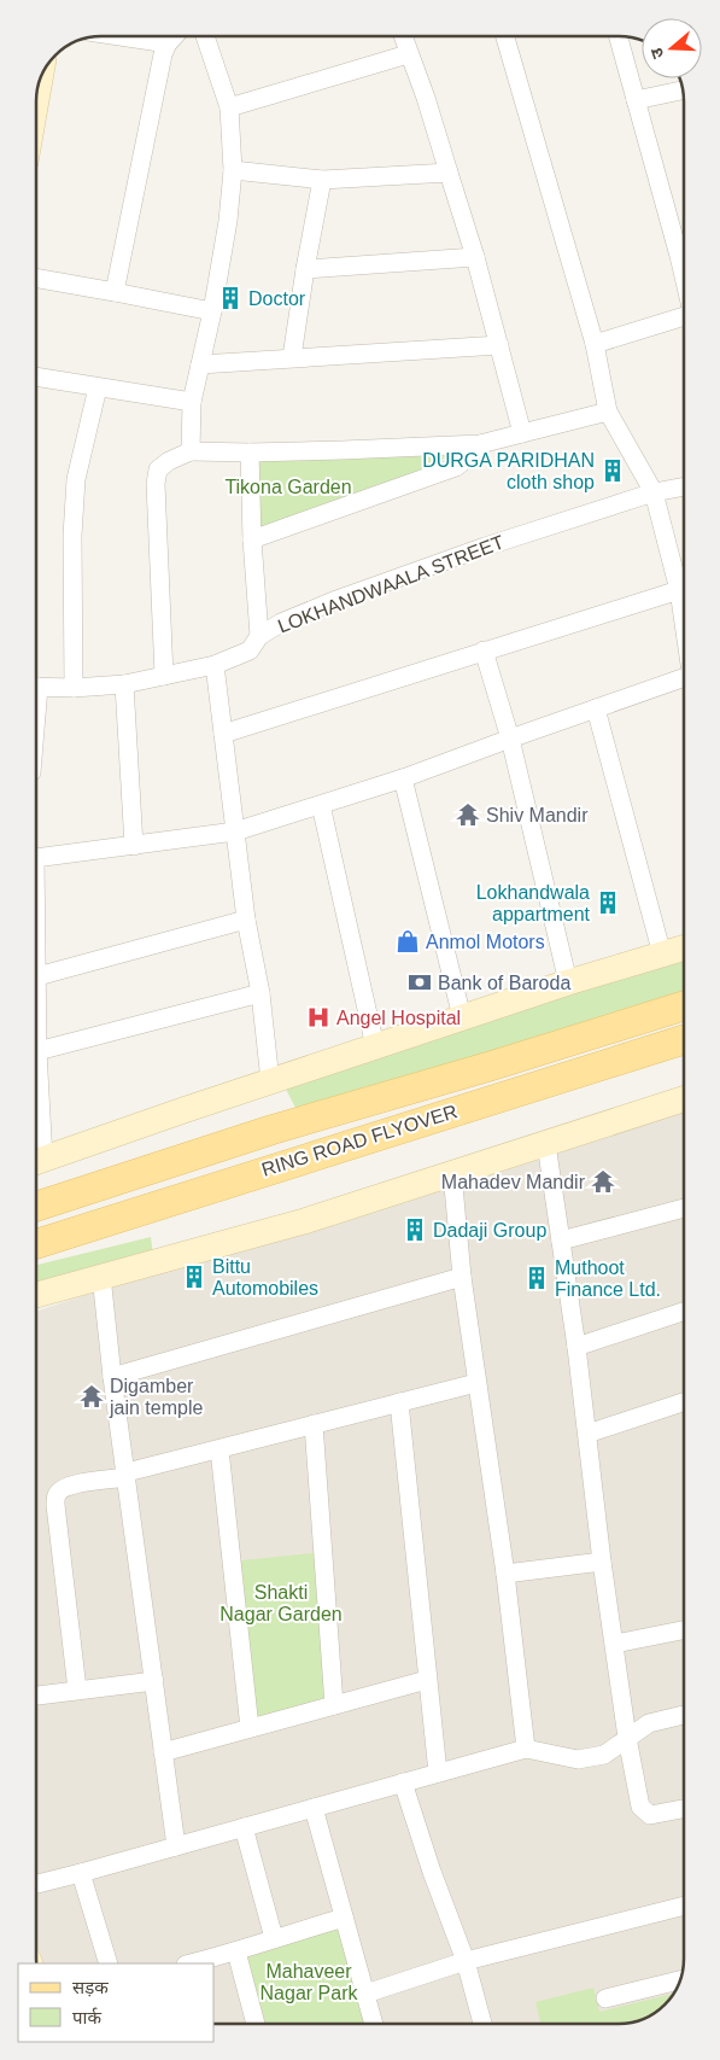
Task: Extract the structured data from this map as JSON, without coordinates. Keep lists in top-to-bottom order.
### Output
{
  "streets": {
    "main road": ["RING ROAD FLYOVER"],
    "street": ["LOKHANDWAALA STREET"]
  },
  "parks": ["Tikona Garden", "Shakti Nagar Garden", "Mahaveer Nagar Park"],
  "places": {
    "building": [
      "Doctor",
      "DURGA PARIDHAN cloth shop",
      "Lokhandwala appartment",
      "Dadaji Group",
      "Bittu Automobiles",
      "Muthoot Finance Ltd."
    ],
    "temple": ["Shiv Mandir", "Mahadev Mandir", "Digamber jain temple"],
    "shop": ["Anmol Motors"],
    "bank": ["Bank of Baroda"],
    "hospital": ["Angel Hospital"]
  },
  "legend": ["सड़क", "पार्क"],
  "north": "left"
}
